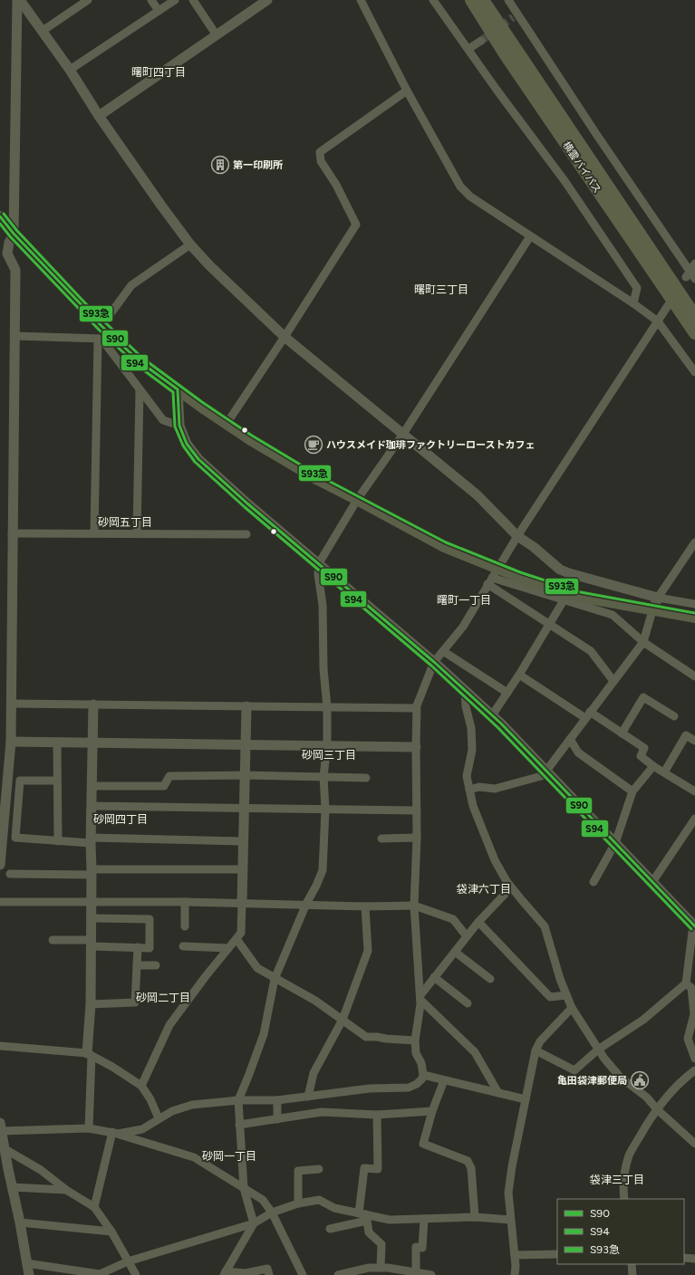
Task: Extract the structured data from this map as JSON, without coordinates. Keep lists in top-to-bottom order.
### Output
{
  "streets": {
    "highway": ["横雲バイパス"]
  },
  "districts": [
    "曙町四丁目",
    "曙町三丁目",
    "砂岡五丁目",
    "曙町一丁目",
    "砂岡三丁目",
    "砂岡四丁目",
    "袋津六丁目",
    "砂岡二丁目",
    "砂岡一丁目",
    "袋津三丁目"
  ],
  "places": {
    "building": ["第一印刷所"],
    "cafe": ["ハウスメイド珈琲ファクトリーローストカフェ"],
    "public building": ["亀田袋津郵便局"]
  },
  "lines": ["transit line S93急", "transit line S90", "transit line S94"],
  "legend": ["S90", "S94", "S93急"]
}
